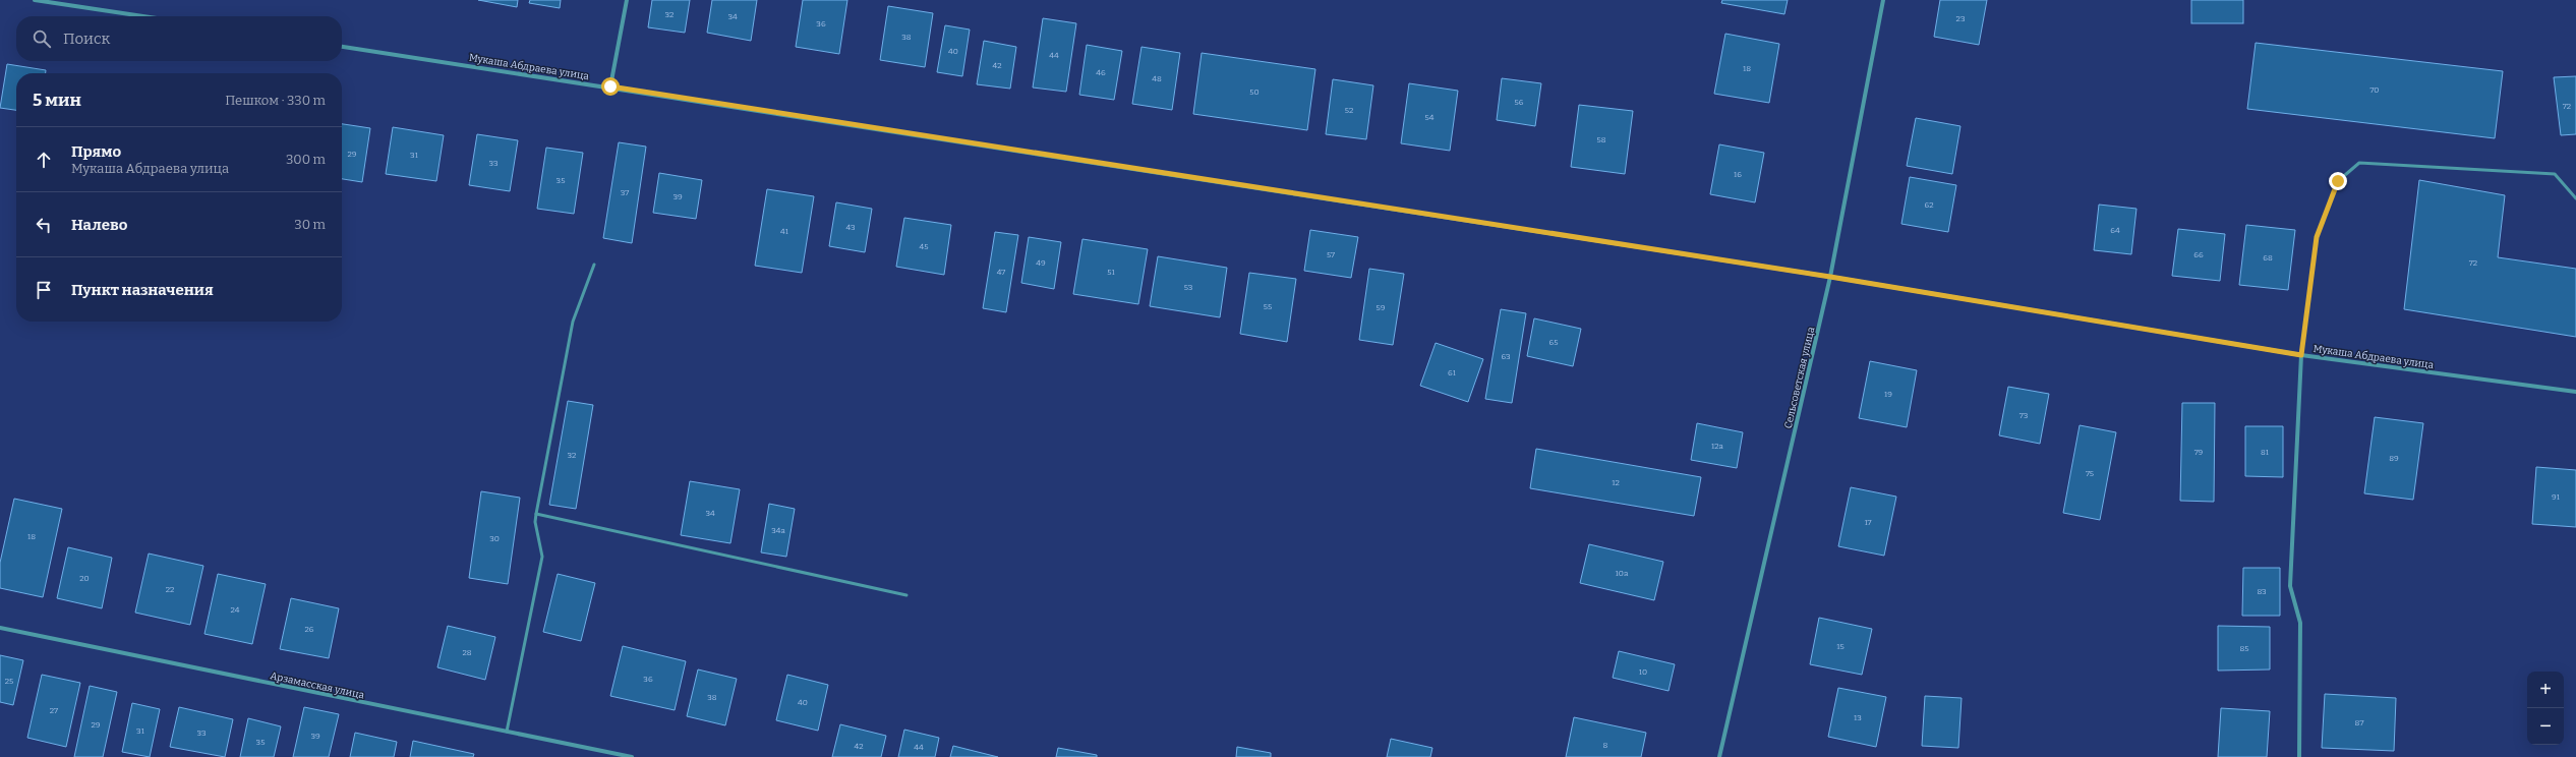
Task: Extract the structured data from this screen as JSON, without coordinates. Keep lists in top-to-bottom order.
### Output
{
  "streets": {
    "street": ["Мукаша Абдраева улица", "Сельсоветская улица", "Арзамасская улица"]
  },
  "crossings": [
    ["Мукаша Абдраева улица", "Сельсоветская улица"]
  ],
  "house_numbers": [
    "32",
    "34",
    "23",
    "36",
    "38",
    "40",
    "44",
    "42",
    "18",
    "46",
    "48",
    "70",
    "50",
    "56",
    "72",
    "52",
    "54",
    "58",
    "29",
    "31",
    "33",
    "16",
    "35",
    "37",
    "39",
    "62",
    "43",
    "64",
    "41",
    "45",
    "57",
    "66",
    "68",
    "49",
    "72",
    "47",
    "51",
    "53",
    "55",
    "59",
    "65",
    "63",
    "61",
    "19",
    "73",
    "12a",
    "79",
    "81",
    "32",
    "89",
    "75",
    "12",
    "91",
    "34",
    "17",
    "34a",
    "18",
    "30",
    "10a",
    "20",
    "22",
    "83",
    "24",
    "26",
    "15",
    "85",
    "28",
    "10",
    "36",
    "25",
    "38",
    "40",
    "27",
    "13",
    "87",
    "29",
    "31",
    "33",
    "39",
    "35",
    "8",
    "42",
    "44"
  ],
  "page": {
    "search": "Поиск",
    "heading": ["5 мин", "Пешком · 330 m"],
    "list": [
      ["Прямо", "Мукаша Абдраева улица", "300 m"],
      ["Налево", "30 m"],
      "Пункт назначения"
    ],
    "map_buttons": ["+", "−"]
  }
}
